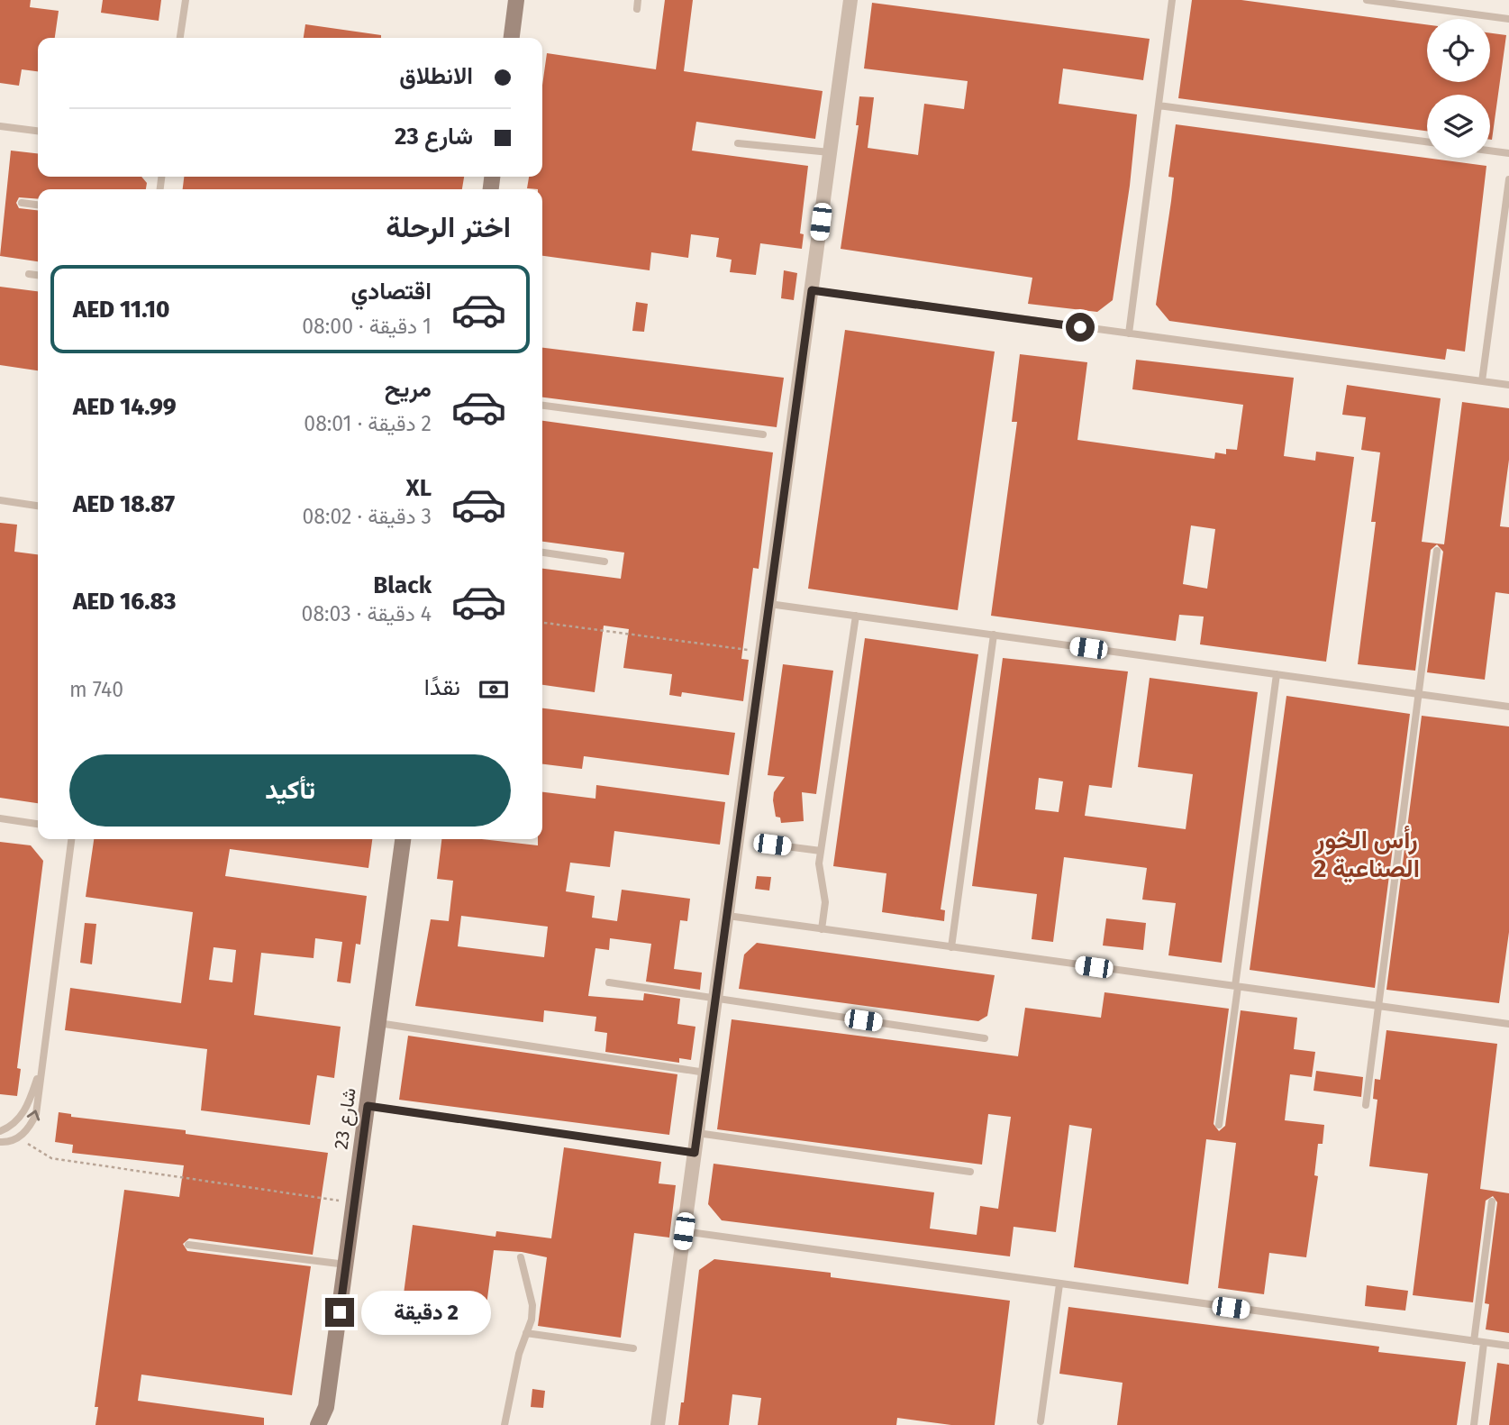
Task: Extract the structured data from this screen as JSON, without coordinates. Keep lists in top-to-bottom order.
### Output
{
  "streets": {
    "street": ["شارع 23"]
  },
  "districts": ["رأس الخور الصناعية 2"],
  "page": {
    "banner": ["الانطلاق", "شارع 23"],
    "heading": "اختر الرحلة",
    "list": [
      {
        "name": "اقتصادي",
        "note": "1 دقيقة · 08:00",
        "value": "AED 11.10"
      },
      {
        "name": "مريح",
        "note": "2 دقيقة · 08:01",
        "value": "AED 14.99"
      },
      {
        "name": "XL",
        "note": "3 دقيقة · 08:02",
        "value": "AED 18.87"
      },
      {
        "name": "Black",
        "note": "4 دقيقة · 08:03",
        "value": "AED 16.83"
      }
    ],
    "pay": ["نقدًا", "740 m"],
    "buttons": "تأكيد",
    "bubble": "2 دقيقة"
  }
}
